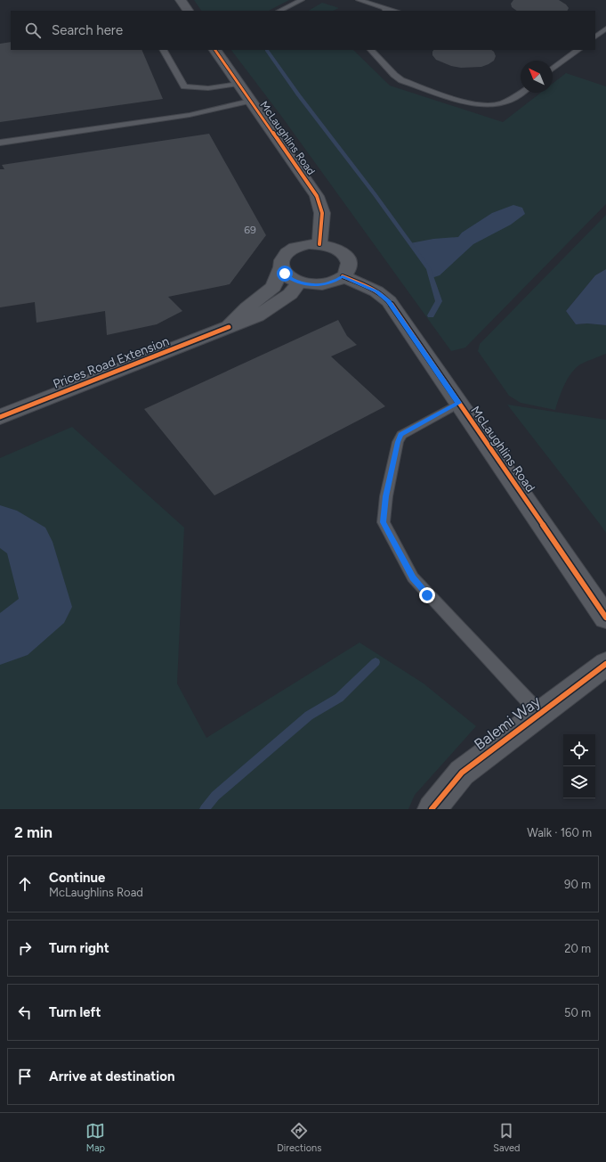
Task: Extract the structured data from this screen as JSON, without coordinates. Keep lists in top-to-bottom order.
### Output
{
  "streets": {
    "street": ["McLaughlins Road", "Prices Road Extension", "Balemi Way"]
  },
  "crossings": [
    ["McLaughlins Road", "Prices Road Extension"]
  ],
  "house_numbers": ["69"],
  "north": "top left",
  "page": {
    "search": "Search here",
    "heading": ["2 min", "Walk · 160 m"],
    "list": [
      ["Continue", "McLaughlins Road", "90 m"],
      ["Turn right", "20 m"],
      ["Turn left", "50 m"],
      "Arrive at destination"
    ],
    "nav": ["Map", "Directions", "Saved"]
  }
}
